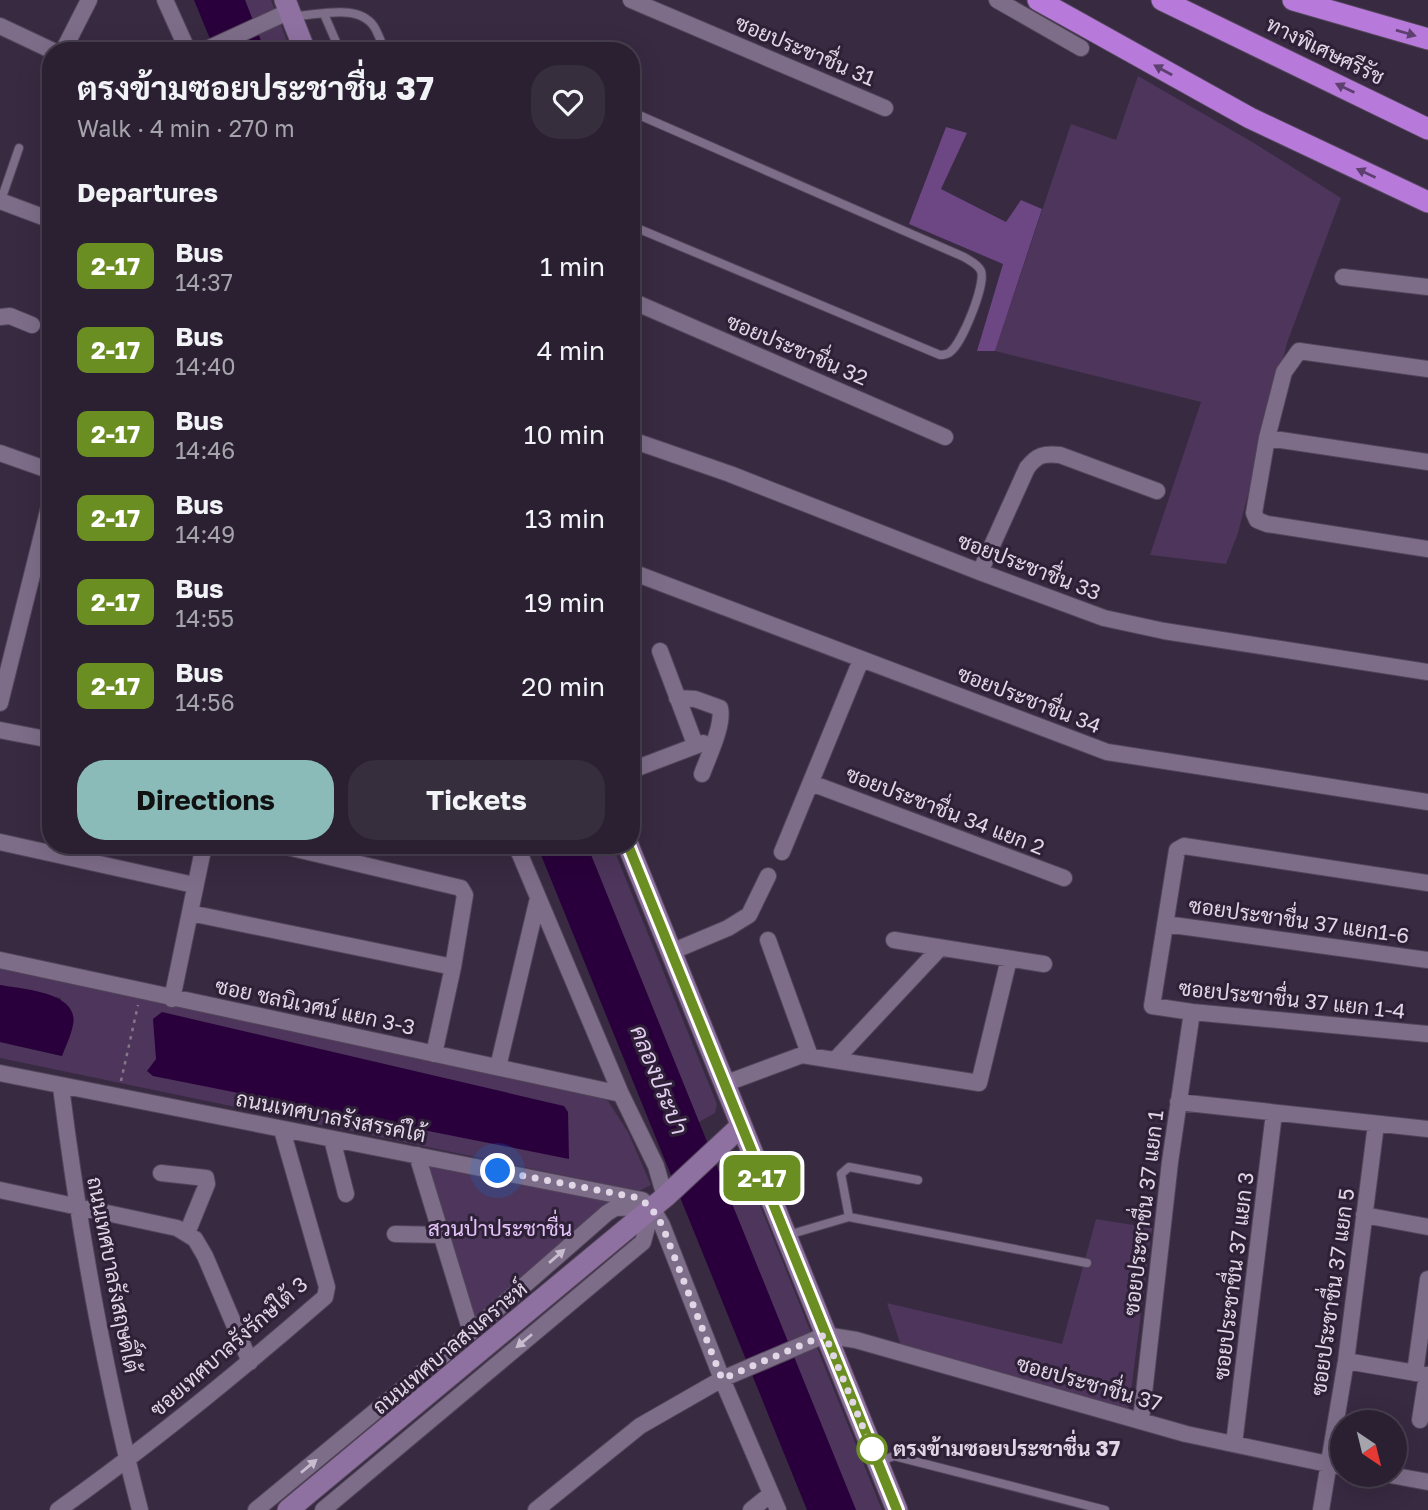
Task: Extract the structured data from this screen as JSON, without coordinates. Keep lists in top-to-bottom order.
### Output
{
  "streets": {
    "highway": ["ทางพิเศษศรีรัช"],
    "main road": ["ถนนเทศบาลสงเคราะห์"],
    "street": [
      "ซอยประชาชื่น 31",
      "ซอยประชาชื่น 32",
      "ซอยประชาชื่น 33",
      "ซอยประชาชื่น 34",
      "ซอยประชาชื่น 34 แยก 2",
      "ซอยประชาชื่น 37 แยก1-6",
      "ซอยประชาชื่น 37 แยก 1-4",
      "ซอย ชลนิเวศน์ แยก 3-3",
      "ถนนเทศบาลรังสรรค์ใต้",
      "ซอยประชาชื่น 37 แยก 1",
      "ถนนเทศบาลรังสฤษดิ์ใต้",
      "ซอยประชาชื่น 37 แยก 3",
      "ซอยประชาชื่น 37 แยก 5",
      "ซอยเทศบาลรังรักษ์ใต้ 3",
      "ซอยประชาชื่น 37"
    ]
  },
  "crossings": [
    ["ซอยประชาชื่น 34", "ซอยประชาชื่น 34 แยก 2"],
    ["ซอยประชาชื่น 37 แยก1-6", "ซอยประชาชื่น 37 แยก 1-4"],
    ["ซอยประชาชื่น 37 แยก 1-4", "ซอยประชาชื่น 37 แยก 1"],
    ["ถนนเทศบาลรังสรรค์ใต้", "ถนนเทศบาลรังสฤษดิ์ใต้"],
    ["ถนนเทศบาลรังสรรค์ใต้", "ซอยเทศบาลรังรักษ์ใต้ 3"],
    ["ถนนเทศบาลรังสรรค์ใต้", "ถนนเทศบาลสงเคราะห์"],
    ["ซอยประชาชื่น 37 แยก 1", "ซอยประชาชื่น 37"],
    ["ถนนเทศบาลรังสฤษดิ์ใต้", "ซอยเทศบาลรังรักษ์ใต้ 3"],
    ["ซอยประชาชื่น 37 แยก 3", "ซอยประชาชื่น 37"]
  ],
  "water": ["คลองประปา"],
  "parks": ["สวนป่าประชาชื่น"],
  "places": ["ตรงข้ามซอยประชาชื่น 37"],
  "lines": ["bus line 2-17"],
  "north": "bottom right",
  "page": {
    "on_map": "2-17",
    "heading": [
      ["ตรงข้ามซอยประชาชื่น 37", "Walk · 4 min · 270 m"],
      "Departures"
    ],
    "list": [
      {
        "mark": "2-17",
        "name": "Bus",
        "note": "14:37",
        "value": "1 min"
      },
      {
        "mark": "2-17",
        "name": "Bus",
        "note": "14:40",
        "value": "4 min"
      },
      {
        "mark": "2-17",
        "name": "Bus",
        "note": "14:46",
        "value": "10 min"
      },
      {
        "mark": "2-17",
        "name": "Bus",
        "note": "14:49",
        "value": "13 min"
      },
      {
        "mark": "2-17",
        "name": "Bus",
        "note": "14:55",
        "value": "19 min"
      },
      {
        "mark": "2-17",
        "name": "Bus",
        "note": "14:56",
        "value": "20 min"
      }
    ],
    "buttons": ["Directions", "Tickets"]
  }
}
